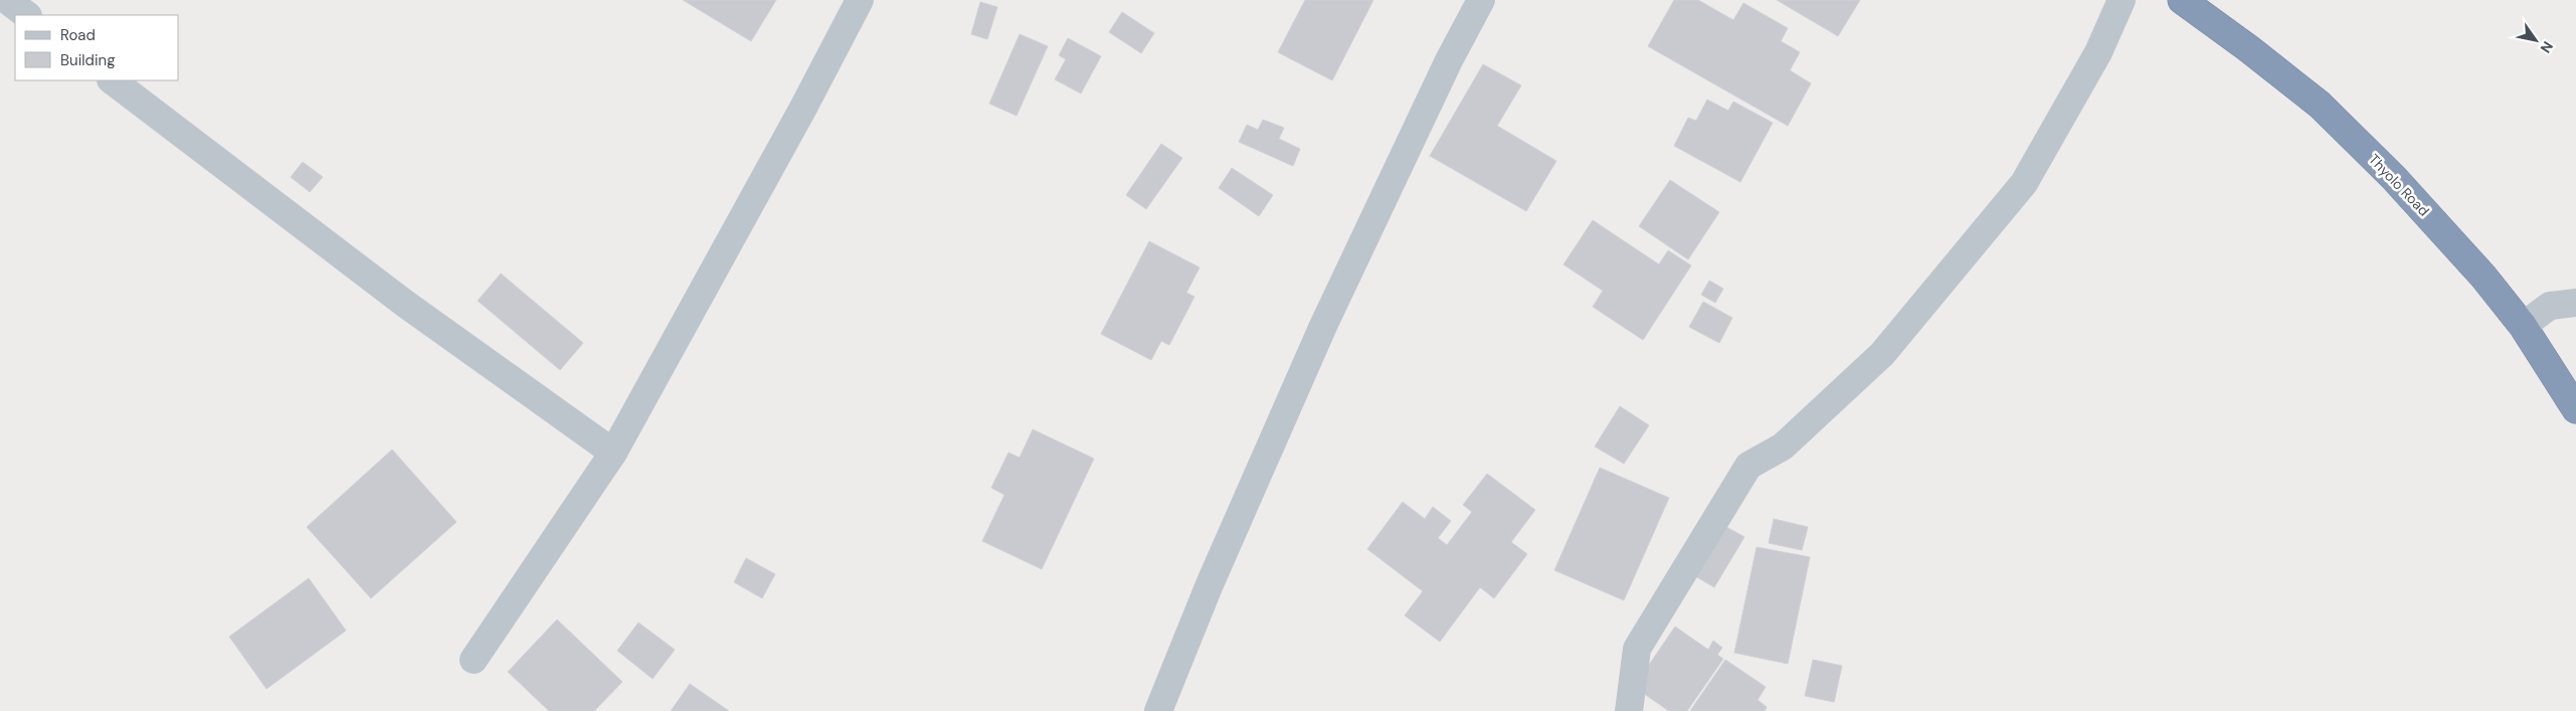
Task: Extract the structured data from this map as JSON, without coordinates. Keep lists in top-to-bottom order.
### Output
{
  "streets": {
    "highway": ["Thyolo Road"]
  },
  "legend": ["Road", "Building"],
  "north": "bottom right"
}
